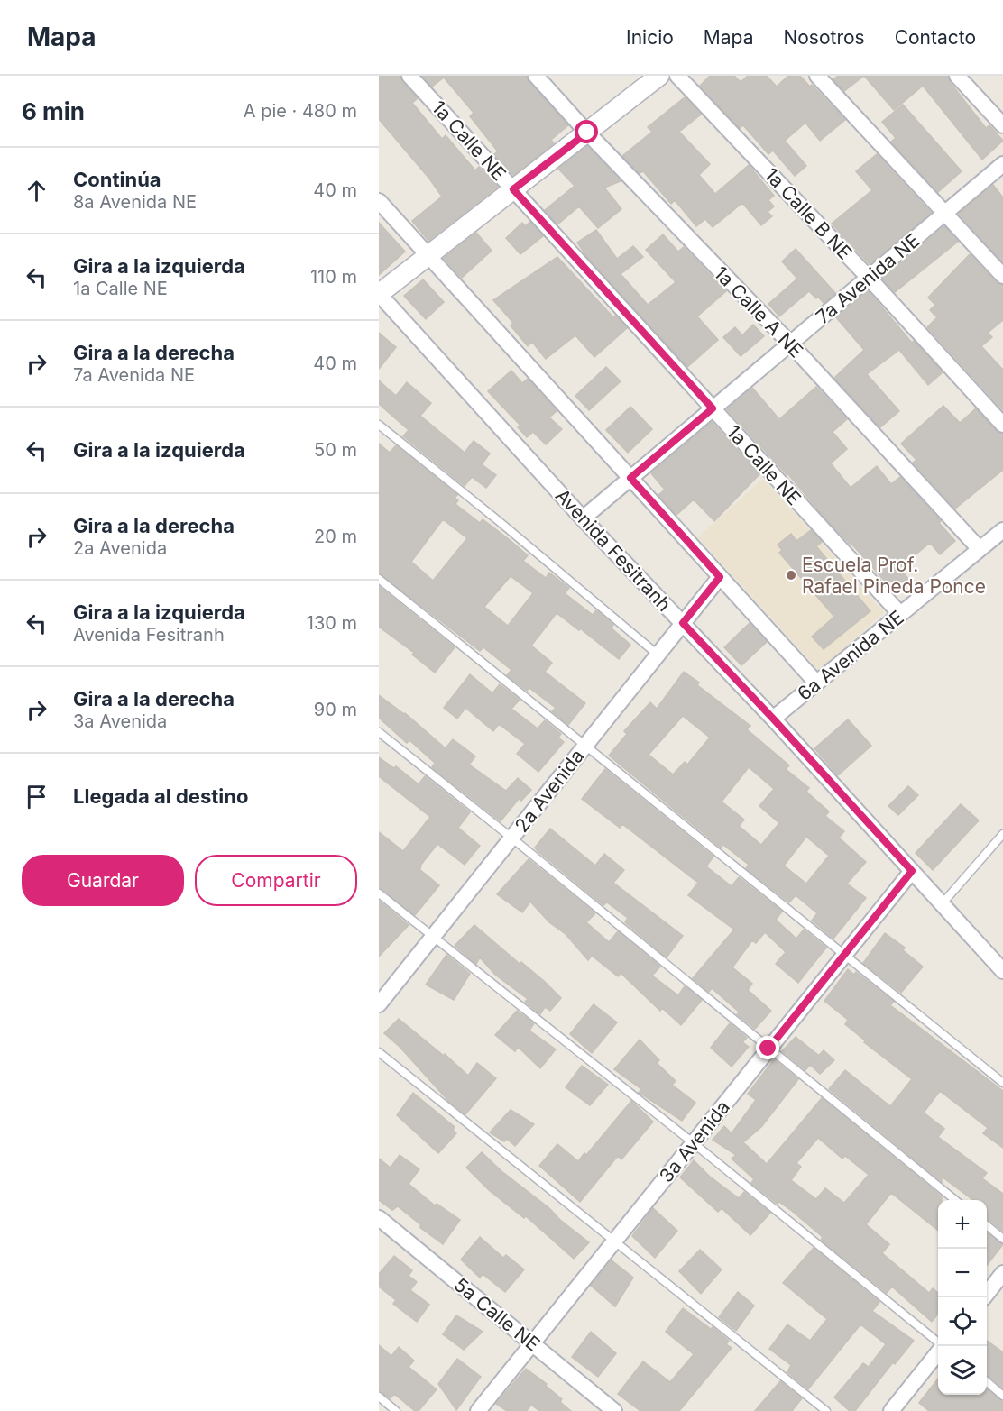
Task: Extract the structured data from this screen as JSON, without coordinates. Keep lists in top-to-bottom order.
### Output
{
  "streets": {
    "street": [
      "1a Calle NE",
      "1a Calle B NE",
      "7a Avenida NE",
      "1a Calle A NE",
      "Avenida Fesitranh",
      "6a Avenida NE",
      "2a Avenida",
      "3a Avenida",
      "5a Calle NE"
    ]
  },
  "crossings": [
    ["1a Calle NE", "7a Avenida NE"],
    ["1a Calle NE", "6a Avenida NE"],
    ["1a Calle B NE", "7a Avenida NE"],
    ["7a Avenida NE", "1a Calle A NE"],
    ["7a Avenida NE", "Avenida Fesitranh"],
    ["1a Calle A NE", "6a Avenida NE"],
    ["Avenida Fesitranh", "6a Avenida NE"],
    ["Avenida Fesitranh", "2a Avenida"],
    ["Avenida Fesitranh", "3a Avenida"],
    ["3a Avenida", "5a Calle NE"]
  ],
  "places": ["Escuela Prof. Rafael Pineda Ponce"],
  "page": {
    "header": "Mapa",
    "nav": [
      "Inicio",
      "Mapa",
      "Nosotros",
      "Contacto"
    ],
    "heading": ["6 min", "A pie · 480 m"],
    "list": [
      ["Continúa", "8a Avenida NE", "40 m"],
      ["Gira a la izquierda", "1a Calle NE", "110 m"],
      ["Gira a la derecha", "7a Avenida NE", "40 m"],
      ["Gira a la izquierda", "50 m"],
      ["Gira a la derecha", "2a Avenida", "20 m"],
      ["Gira a la izquierda", "Avenida Fesitranh", "130 m"],
      ["Gira a la derecha", "3a Avenida", "90 m"],
      "Llegada al destino"
    ],
    "buttons": ["Guardar", "Compartir"],
    "map_buttons": ["+", "−"]
  }
}
